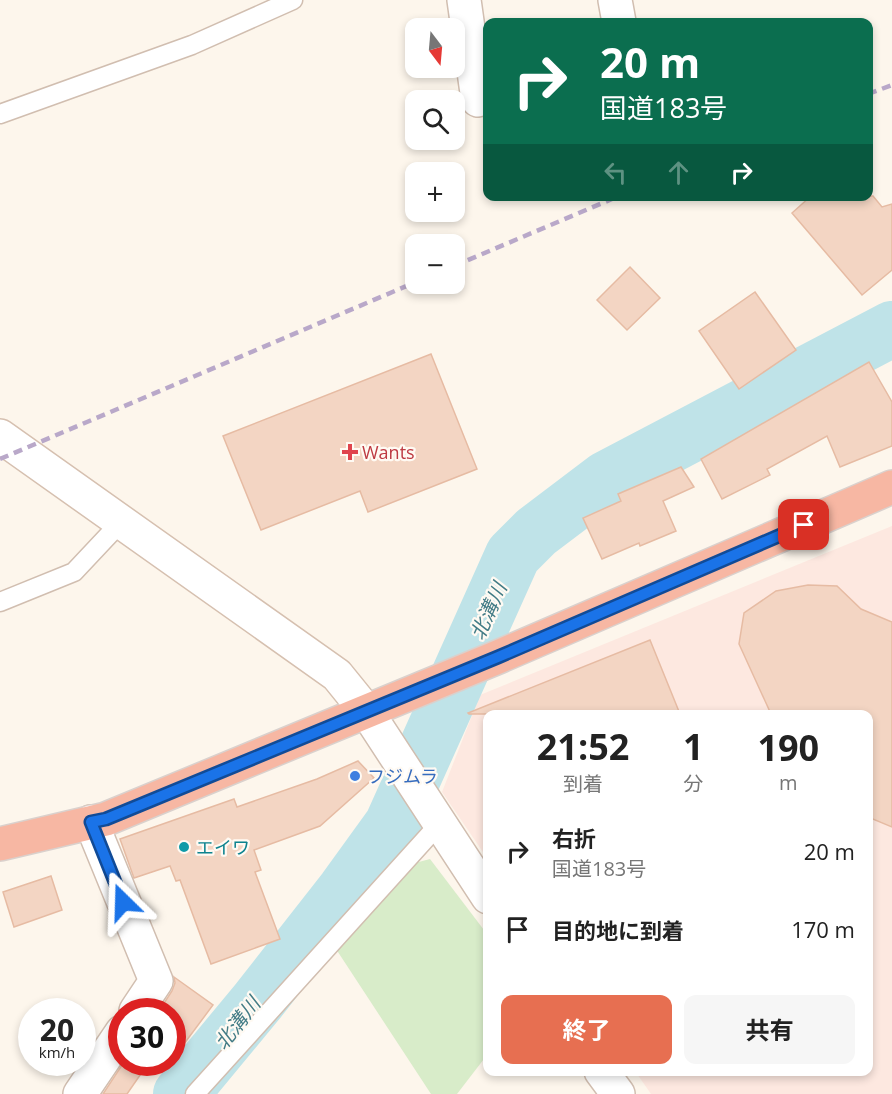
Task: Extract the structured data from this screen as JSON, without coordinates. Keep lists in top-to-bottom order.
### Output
{
  "water": ["北溝川"],
  "places": {
    "health": ["Wants"],
    "other": ["フジムラ", "エイワ"]
  },
  "north": "bottom",
  "page": {
    "map_buttons": ["+", "−"],
    "turn": ["20 m", "国道183号"],
    "eta": [
      "21:52",
      "到着",
      "1",
      "分",
      "190",
      "m"
    ],
    "list": [
      {
        "name": "右折",
        "note": "国道183号",
        "value": "20 m"
      },
      {
        "name": "目的地に到着",
        "value": "170 m"
      }
    ],
    "buttons": ["終了", "共有"],
    "speed": "20 km/h",
    "limit": "30"
  }
}
